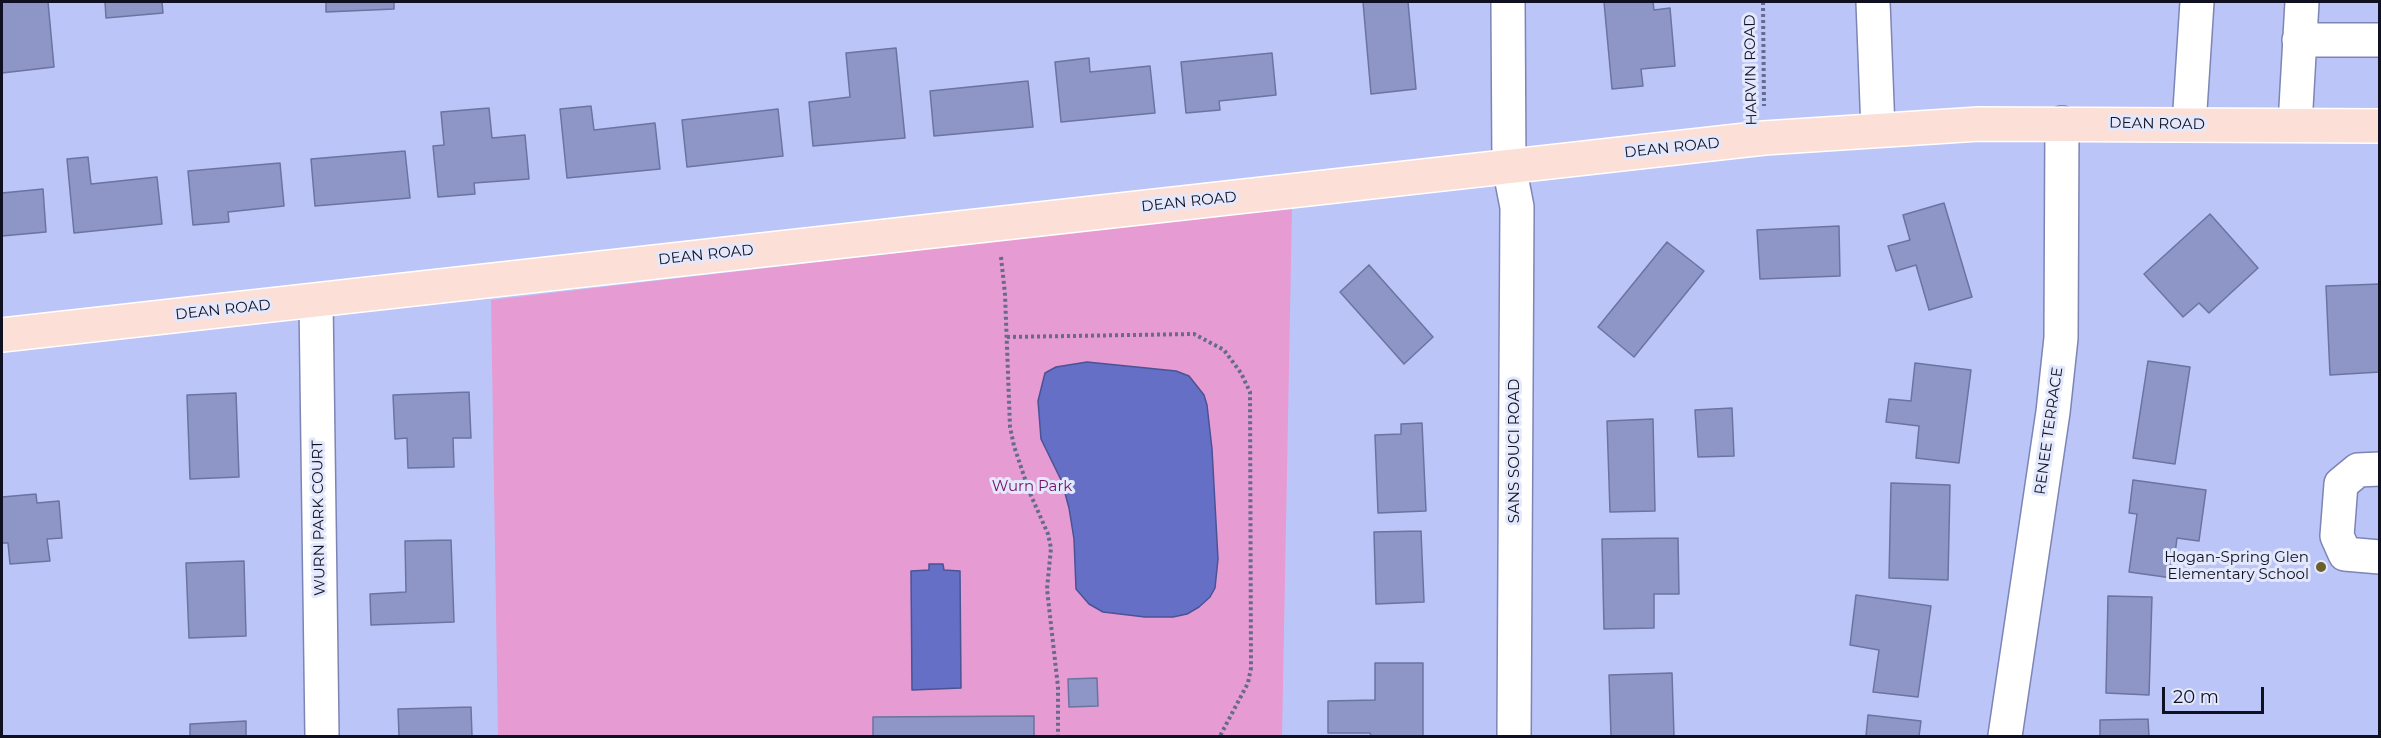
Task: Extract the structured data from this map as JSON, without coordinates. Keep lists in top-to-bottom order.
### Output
{
  "streets": {
    "main road": ["DEAN ROAD"],
    "street": ["RENEE TERRACE", "SANS SOUCI ROAD", "WURN PARK COURT"],
    "path": ["HARVIN ROAD"]
  },
  "crossings": [
    ["HARVIN ROAD", "DEAN ROAD"],
    ["DEAN ROAD", "RENEE TERRACE"],
    ["DEAN ROAD", "SANS SOUCI ROAD"],
    ["DEAN ROAD", "WURN PARK COURT"]
  ],
  "parks": ["Wurn Park"],
  "places": ["Hogan-Spring Glen Elementary School"],
  "scale_bar": "20 m"
}
